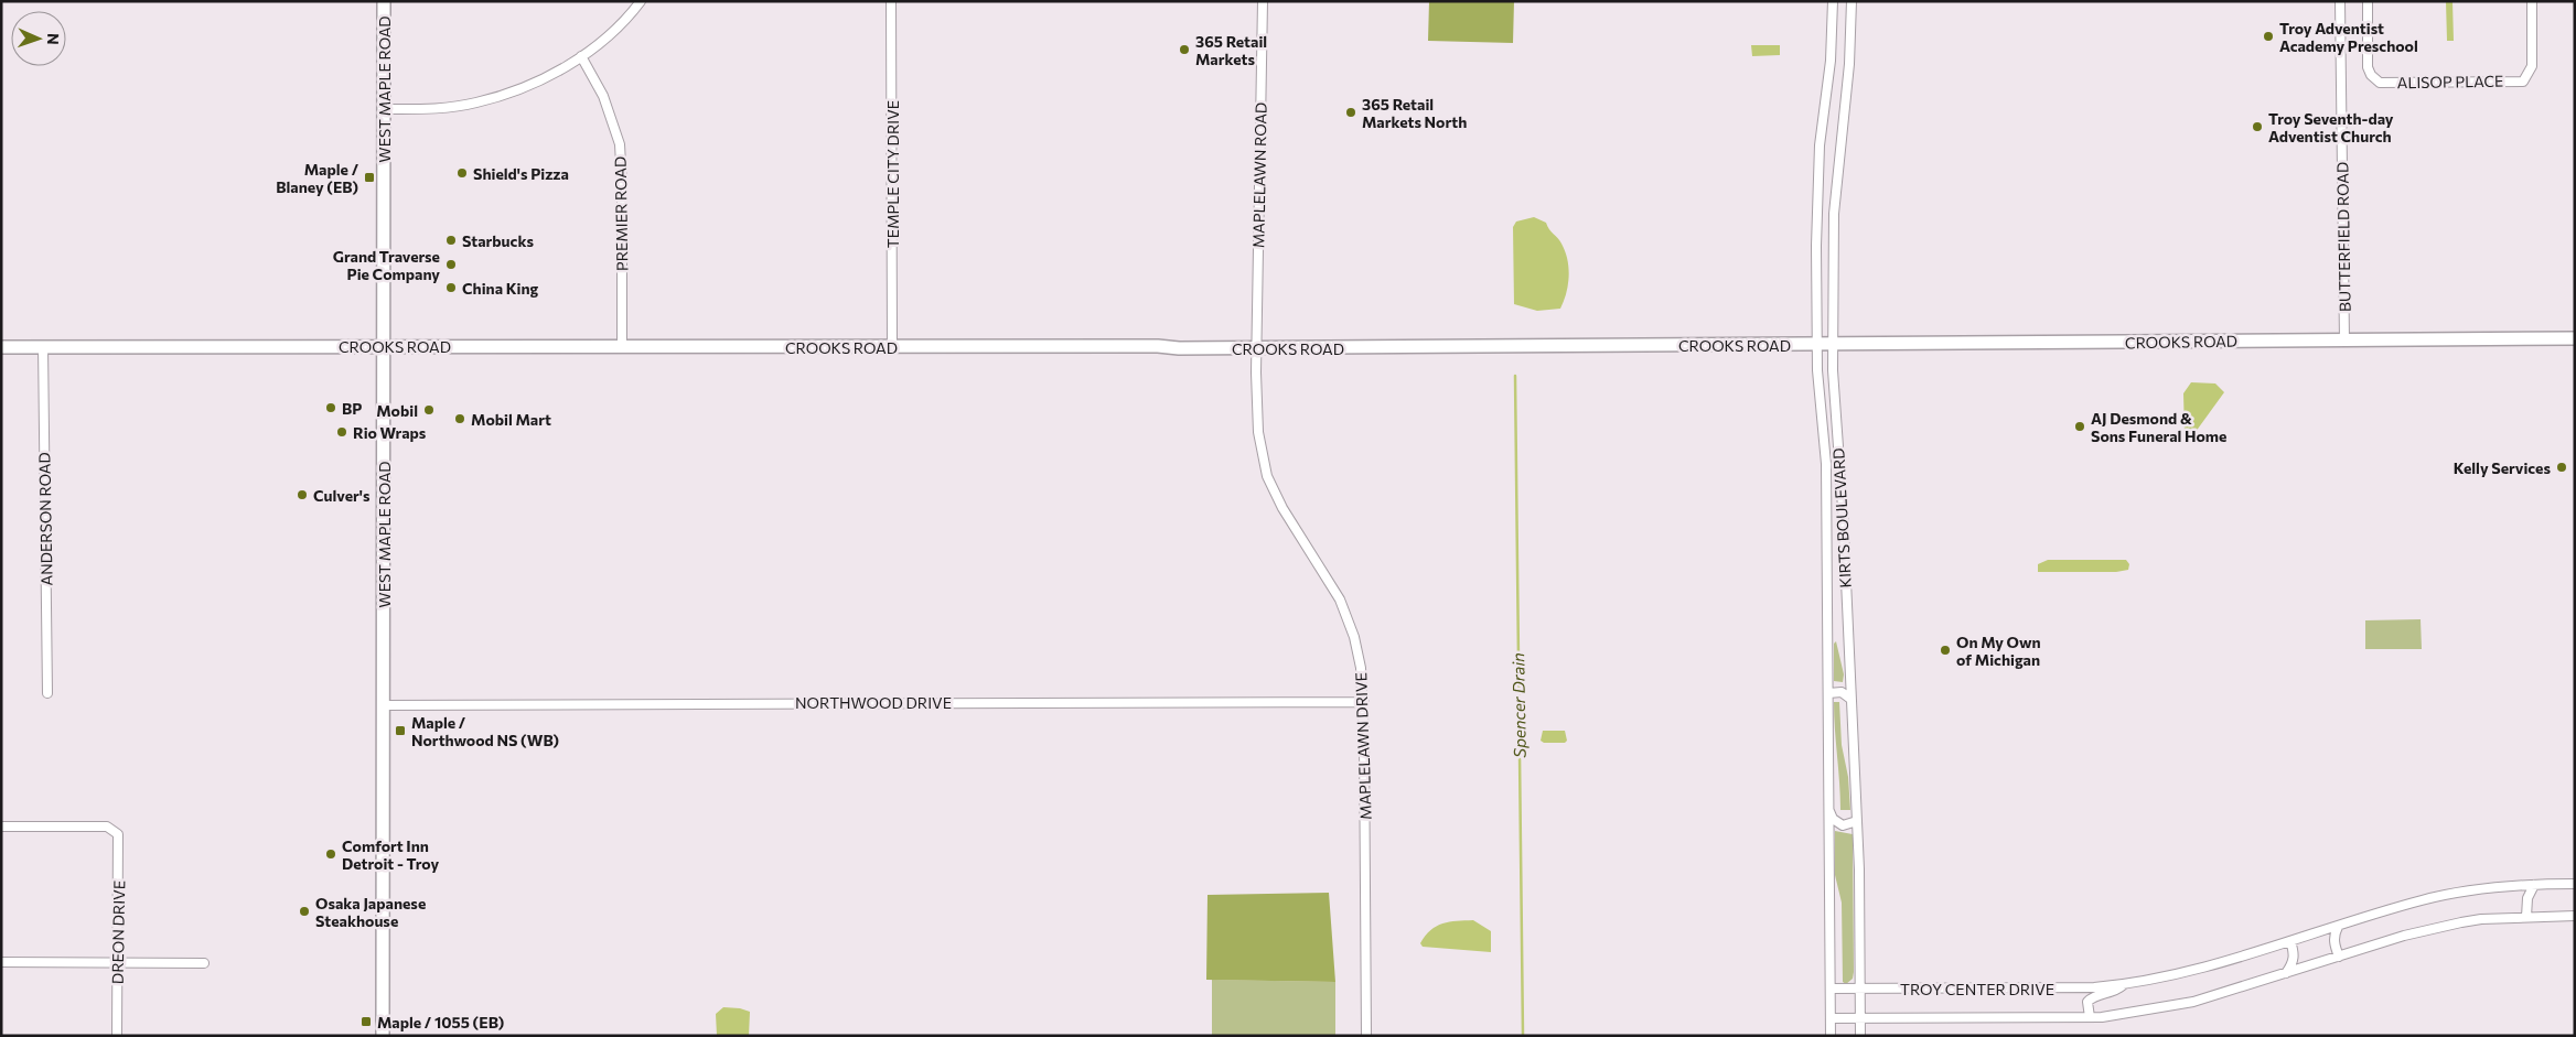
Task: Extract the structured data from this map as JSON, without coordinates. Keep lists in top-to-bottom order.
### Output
{
  "streets": {
    "main road": ["WEST MAPLE ROAD", "CROOKS ROAD"],
    "street": [
      "ALISOP PLACE",
      "TEMPLE CITY DRIVE",
      "MAPLELAWN ROAD",
      "PREMIER ROAD",
      "BUTTERFIELD ROAD",
      "KIRTS BOULEVARD",
      "ANDERSON ROAD",
      "NORTHWOOD DRIVE",
      "MAPLELAWN DRIVE",
      "DREON DRIVE",
      "TROY CENTER DRIVE"
    ]
  },
  "crossings": [
    ["WEST MAPLE ROAD", "CROOKS ROAD"],
    ["WEST MAPLE ROAD", "NORTHWOOD DRIVE"],
    ["TEMPLE CITY DRIVE", "CROOKS ROAD"],
    ["MAPLELAWN ROAD", "CROOKS ROAD"],
    ["MAPLELAWN ROAD", "MAPLELAWN DRIVE"],
    ["PREMIER ROAD", "CROOKS ROAD"],
    ["BUTTERFIELD ROAD", "CROOKS ROAD"],
    ["CROOKS ROAD", "KIRTS BOULEVARD"],
    ["CROOKS ROAD", "ANDERSON ROAD"],
    ["CROOKS ROAD", "MAPLELAWN DRIVE"],
    ["KIRTS BOULEVARD", "TROY CENTER DRIVE"],
    ["NORTHWOOD DRIVE", "MAPLELAWN DRIVE"]
  ],
  "water": ["Spencer Drain"],
  "places": {
    "other": [
      "Troy Adventist Academy Preschool",
      "365 Retail Markets",
      "365 Retail Markets North",
      "Troy Seventh-day Adventist Church",
      "Shield's Pizza",
      "Starbucks",
      "Grand Traverse Pie Company",
      "China King",
      "BP",
      "Mobil",
      "Mobil Mart",
      "AJ Desmond & Sons Funeral Home",
      "Rio Wraps",
      "Kelly Services",
      "Culver's",
      "On My Own of Michigan",
      "Comfort Inn Detroit - Troy",
      "Osaka Japanese Steakhouse"
    ],
    "transit": ["Maple / Blaney (EB)", "Maple / Northwood NS (WB)", "Maple / 1055 (EB)"]
  },
  "north": "right"
}
